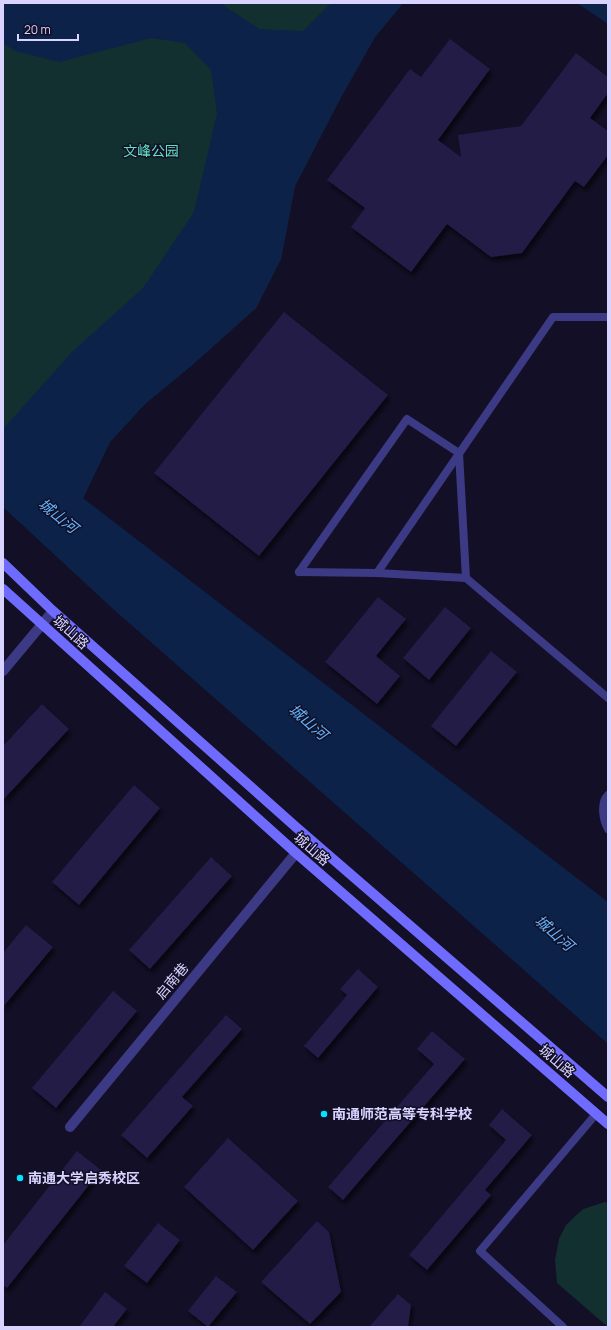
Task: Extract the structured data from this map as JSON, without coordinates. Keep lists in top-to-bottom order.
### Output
{
  "streets": {
    "main road": ["城山路"],
    "street": ["启南巷"]
  },
  "crossings": [
    ["城山路", "启南巷"]
  ],
  "water": ["城山河"],
  "parks": ["文峰公园"],
  "places": ["南通师范高等专科学校", "南通大学启秀校区"],
  "scale_bar": "20 m"
}
